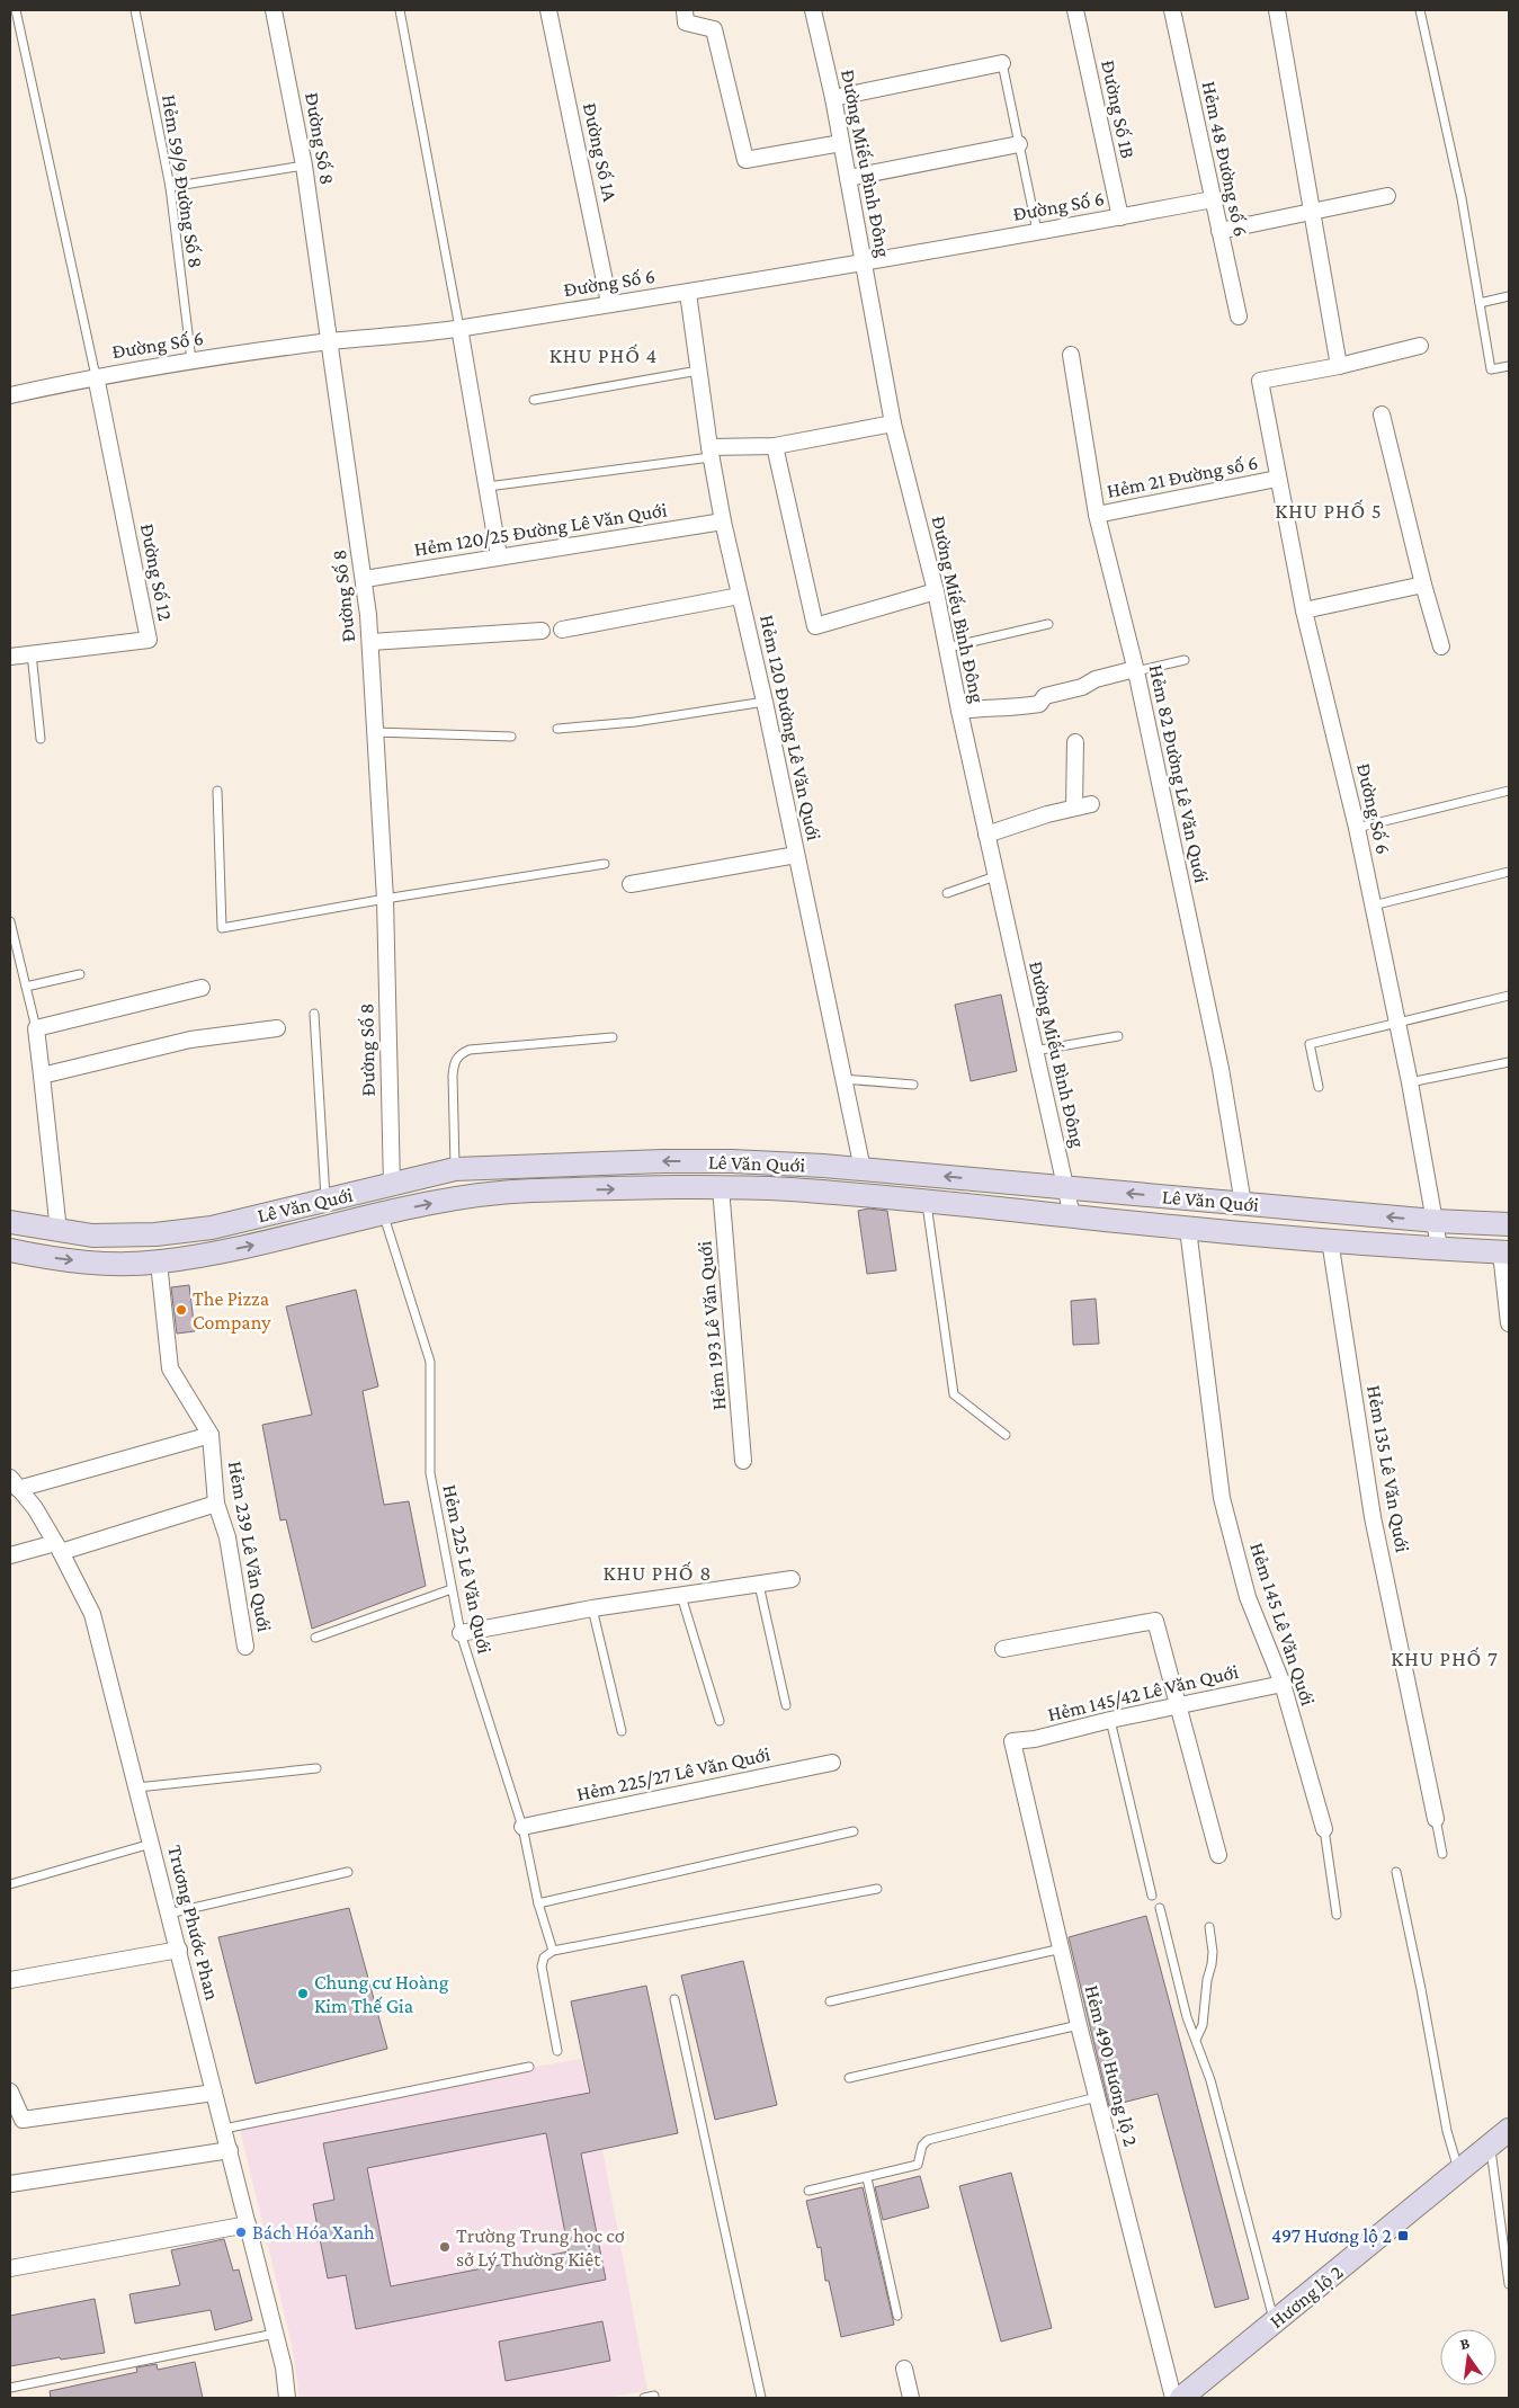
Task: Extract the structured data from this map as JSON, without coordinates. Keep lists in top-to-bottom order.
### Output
{
  "streets": {
    "main road": ["Lê Văn Quới", "Hương lộ 2"],
    "street": [
      "Đường Số 1B",
      "Đường Số 8",
      "Đường Số 1A",
      "Hẻm 48 Đường số 6",
      "Đường Miếu Bình Đông",
      "Đường Số 6",
      "Hẻm 21 Đường số 6",
      "Hẻm 120/25 Đường Lê Văn Quới",
      "Đường Số 12",
      "Hẻm 120 Đường Lê Văn Quới",
      "Hẻm 82 Đường Lê Văn Quới",
      "Hẻm 193 Lê Văn Quới",
      "Hẻm 135 Lê Văn Quới",
      "Hẻm 239 Lê Văn Quới",
      "Hẻm 145 Lê Văn Quới",
      "Hẻm 145/42 Lê Văn Quới",
      "Hẻm 225/27 Lê Văn Quới",
      "Trương Phước Phan",
      "Hẻm 490 Hương lộ 2"
    ],
    "lane": ["Hẻm 59/9 Đường Số 8", "Hẻm 225 Lê Văn Quới"]
  },
  "crossings": [
    ["Đường Số 1B", "Đường Số 6"],
    ["Đường Số 8", "Đường Số 6"],
    ["Đường Số 8", "Hẻm 120/25 Đường Lê Văn Quới"],
    ["Đường Số 8", "Lê Văn Quới"],
    ["Đường Số 1A", "Đường Số 6"],
    ["Hẻm 48 Đường số 6", "Đường Số 6"],
    ["Đường Miếu Bình Đông", "Đường Số 6"],
    ["Đường Miếu Bình Đông", "Lê Văn Quới"],
    ["Hẻm 59/9 Đường Số 8", "Đường Số 6"],
    ["Đường Số 6", "Hẻm 21 Đường số 6"],
    ["Đường Số 6", "Đường Số 12"],
    ["Đường Số 6", "Hẻm 120 Đường Lê Văn Quới"],
    ["Đường Số 6", "Lê Văn Quới"],
    ["Hẻm 21 Đường số 6", "Hẻm 82 Đường Lê Văn Quới"],
    ["Hẻm 120/25 Đường Lê Văn Quới", "Hẻm 120 Đường Lê Văn Quới"],
    ["Hẻm 120 Đường Lê Văn Quới", "Lê Văn Quới"],
    ["Hẻm 82 Đường Lê Văn Quới", "Lê Văn Quới"],
    ["Lê Văn Quới", "Hẻm 193 Lê Văn Quới"],
    ["Lê Văn Quới", "Hẻm 135 Lê Văn Quới"],
    ["Lê Văn Quới", "Hẻm 239 Lê Văn Quới"],
    ["Lê Văn Quới", "Hẻm 225 Lê Văn Quới"],
    ["Lê Văn Quới", "Hẻm 145 Lê Văn Quới"],
    ["Hẻm 225 Lê Văn Quới", "Hẻm 225/27 Lê Văn Quới"],
    ["Hẻm 145 Lê Văn Quới", "Hẻm 145/42 Lê Văn Quới"],
    ["Hẻm 145/42 Lê Văn Quới", "Hẻm 490 Hương lộ 2"]
  ],
  "districts": [
    "KHU PHỐ 4",
    "KHU PHỐ 5",
    "KHU PHỐ 8",
    "KHU PHỐ 7"
  ],
  "places": {
    "other": [
      "The Pizza Company",
      "Chung cư Hoàng Kim Thế Gia",
      "Bách Hóa Xanh",
      "Trường Trung học cơ sở Lý Thường Kiệt"
    ],
    "transit": ["497 Hương lộ 2"]
  },
  "north": "top"
}
